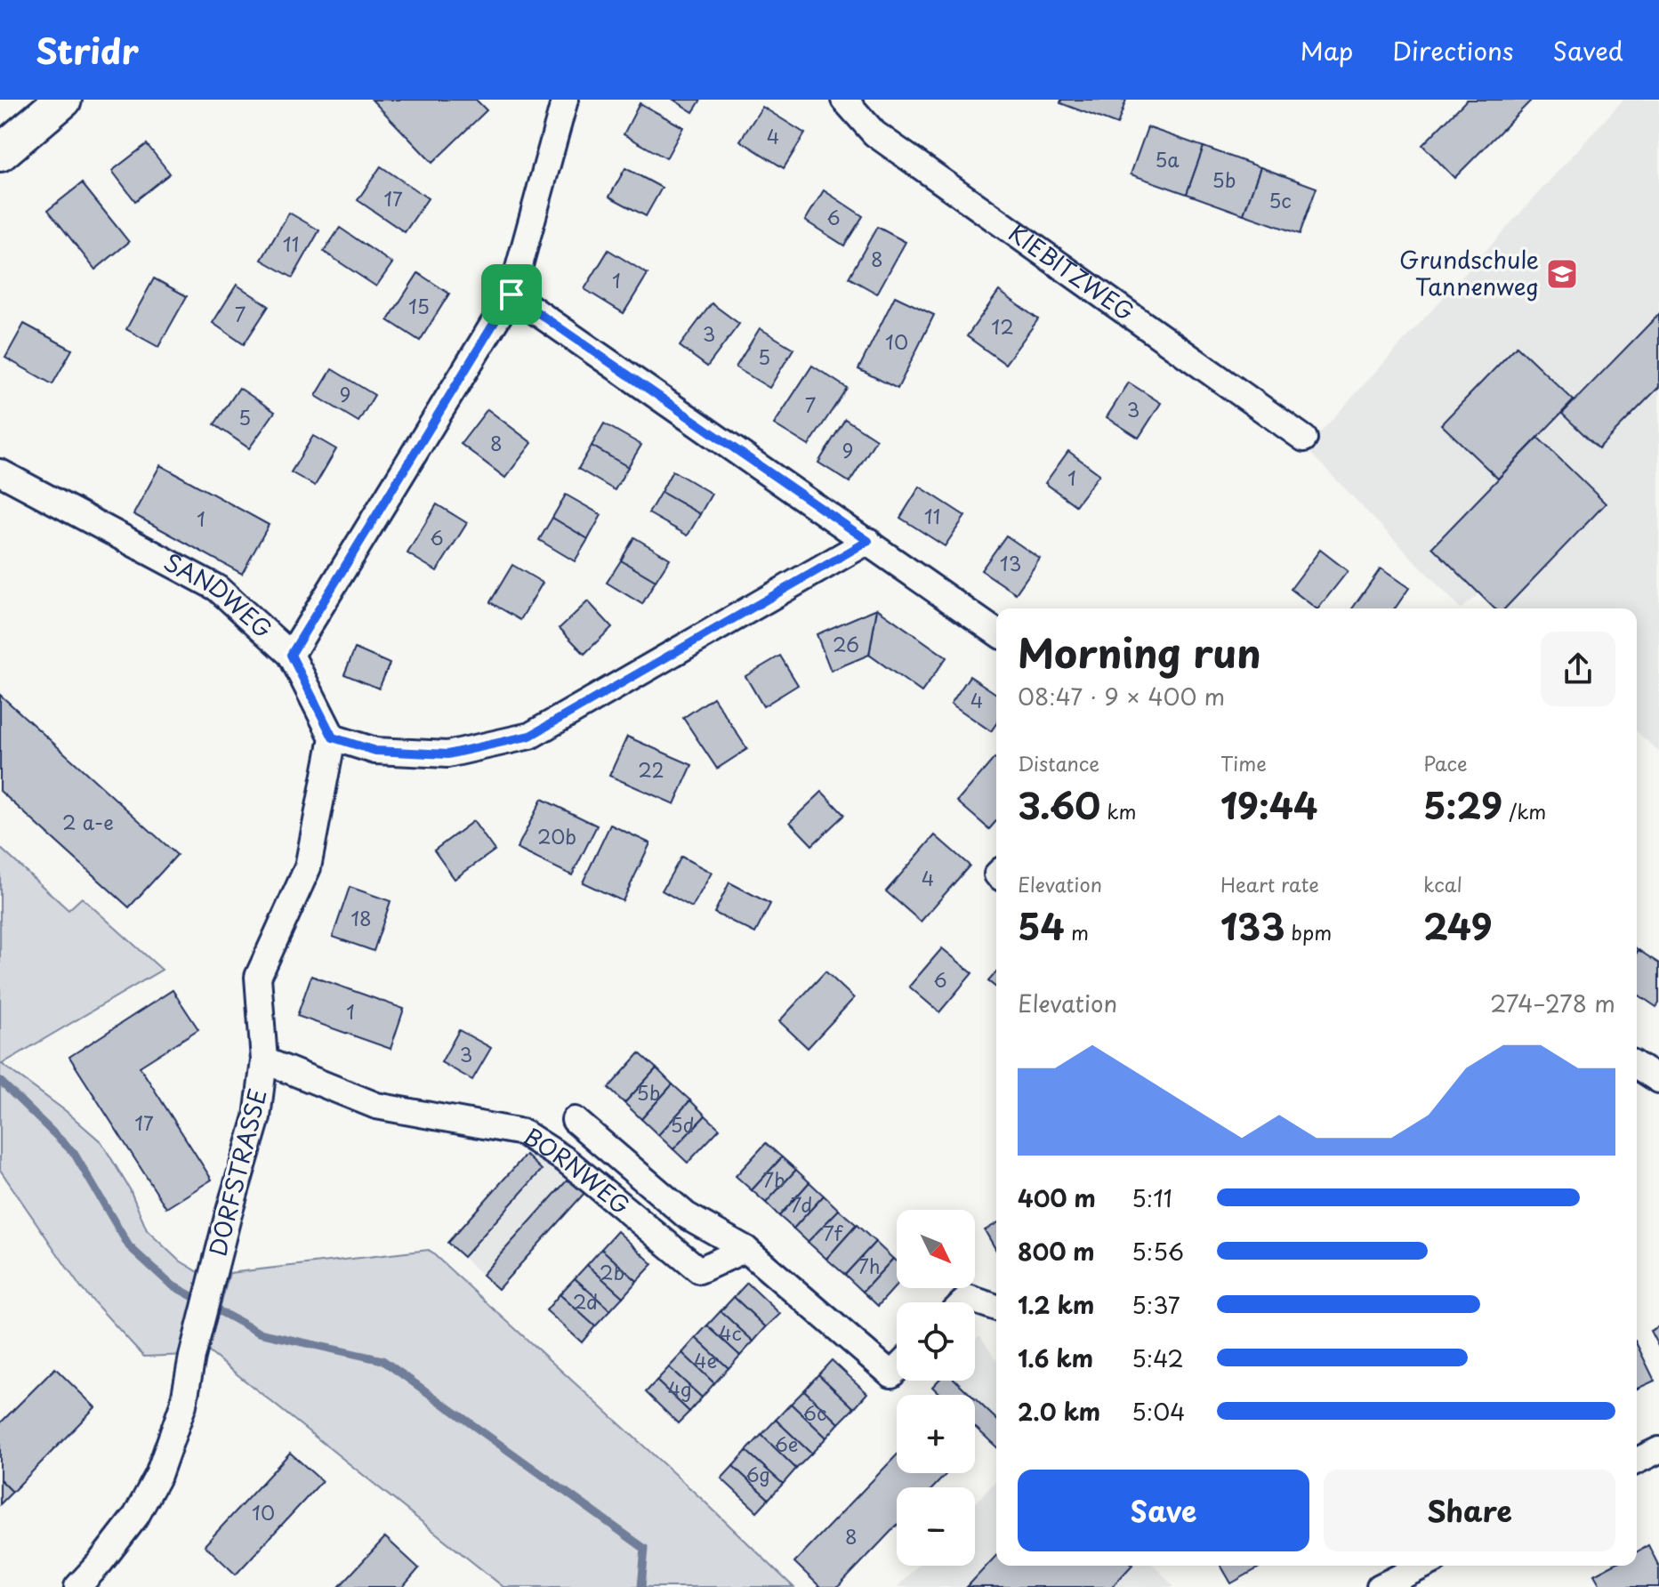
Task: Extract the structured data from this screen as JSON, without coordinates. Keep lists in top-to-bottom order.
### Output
{
  "streets": {
    "street": [
      "KIEBITZWEG",
      "SANDWEG",
      "DORFSTRASSE",
      "BORNWEG"
    ]
  },
  "crossings": [
    ["DORFSTRASSE", "BORNWEG"]
  ],
  "places": {
    "school or university": ["Grundschule Tannenweg"]
  },
  "house_numbers": [
    "4",
    "5a",
    "5b",
    "17",
    "5c",
    "6",
    "11",
    "8",
    "1",
    "15",
    "7",
    "12",
    "3",
    "10",
    "5",
    "9",
    "7",
    "3",
    "5",
    "8",
    "9",
    "1",
    "11",
    "1",
    "6",
    "13",
    "26",
    "4",
    "22",
    "2 a-e",
    "20b",
    "4",
    "18",
    "6",
    "1",
    "3",
    "5b",
    "17",
    "5d",
    "7b",
    "7d",
    "7f",
    "7h",
    "2b",
    "2d",
    "4c",
    "4e",
    "4g",
    "6c",
    "6e",
    "6g",
    "10",
    "8"
  ],
  "north": "bottom right",
  "page": {
    "header": "Stridr",
    "nav": ["Map", "Directions", "Saved"],
    "heading": ["Morning run", "08:47 · 9 × 400 m"],
    "stats": [
      ["Distance", "3.60 km"],
      ["Time", "19:44"],
      ["Pace", "5:29 /km"],
      ["Elevation", "54 m"],
      ["Heart rate", "133 bpm"],
      ["kcal", "249"]
    ],
    "chart": ["Elevation", "274–278 m"],
    "list": [
      {
        "name": "400 m",
        "note": "5:11"
      },
      {
        "name": "800 m",
        "note": "5:56"
      },
      {
        "name": "1.2 km",
        "note": "5:37"
      },
      {
        "name": "1.6 km",
        "note": "5:42"
      },
      {
        "name": "2.0 km",
        "note": "5:04"
      }
    ],
    "map_buttons": ["+", "−"],
    "buttons": ["Save", "Share"]
  }
}
